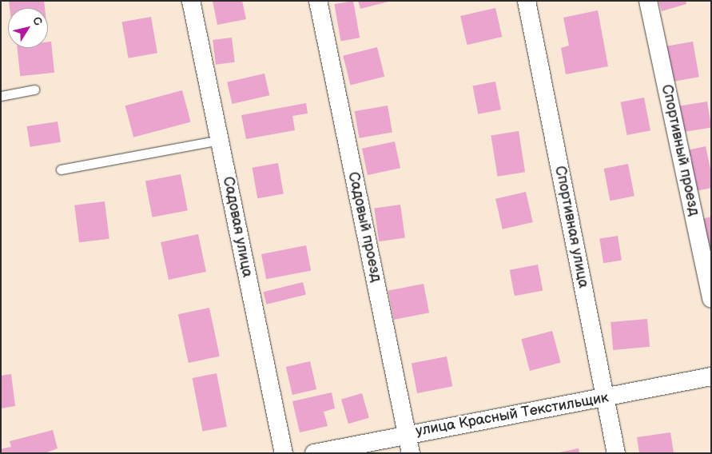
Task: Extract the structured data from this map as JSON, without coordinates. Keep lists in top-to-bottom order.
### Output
{
  "streets": {
    "street": [
      "Спортивный проезд",
      "Садовая улица",
      "Садовый проезд",
      "Спортивная улица",
      "улица Красный Текстильщик"
    ]
  },
  "crossings": [
    ["Садовый проезд", "улица Красный Текстильщик"],
    ["Спортивная улица", "улица Красный Текстильщик"]
  ],
  "north": "top right"
}
